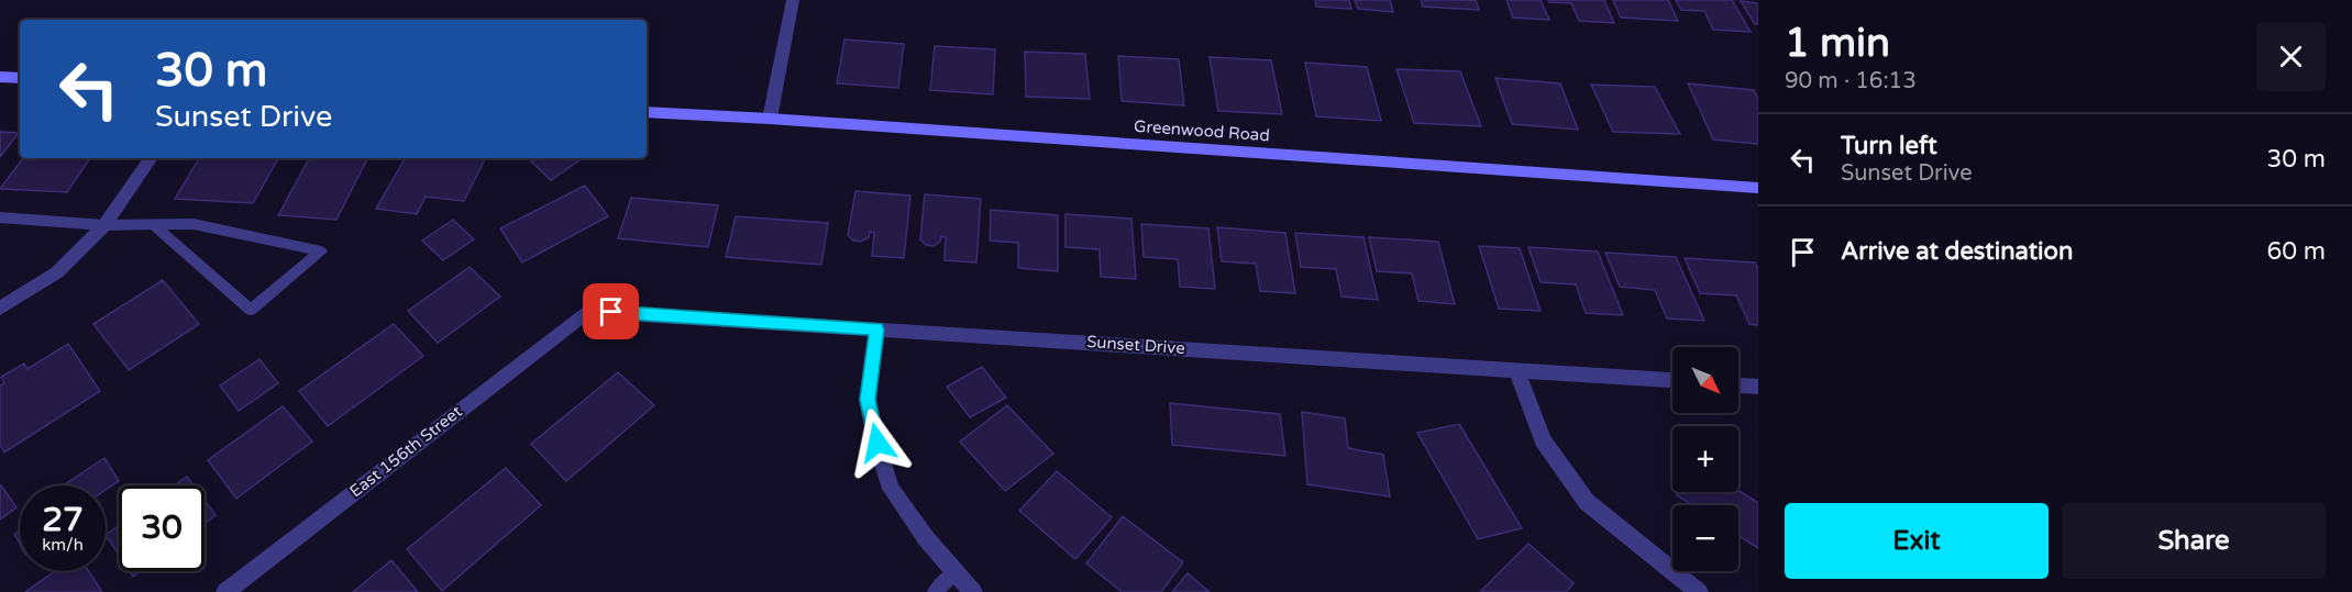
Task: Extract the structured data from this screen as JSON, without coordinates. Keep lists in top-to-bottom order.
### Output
{
  "streets": {
    "street": ["Greenwood Road", "Sunset Drive", "East 156th Street"]
  },
  "crossings": [
    ["Sunset Drive", "East 156th Street"]
  ],
  "north": "bottom right",
  "page": {
    "heading": ["1 min", "90 m · 16:13"],
    "turn": ["30 m", "Sunset Drive"],
    "list": [
      {
        "name": "Turn left",
        "note": "Sunset Drive",
        "value": "30 m"
      },
      {
        "name": "Arrive at destination",
        "value": "60 m"
      }
    ],
    "map_buttons": ["+", "−"],
    "speed": "27 km/h",
    "limit": "30",
    "buttons": ["Exit", "Share"]
  }
}
